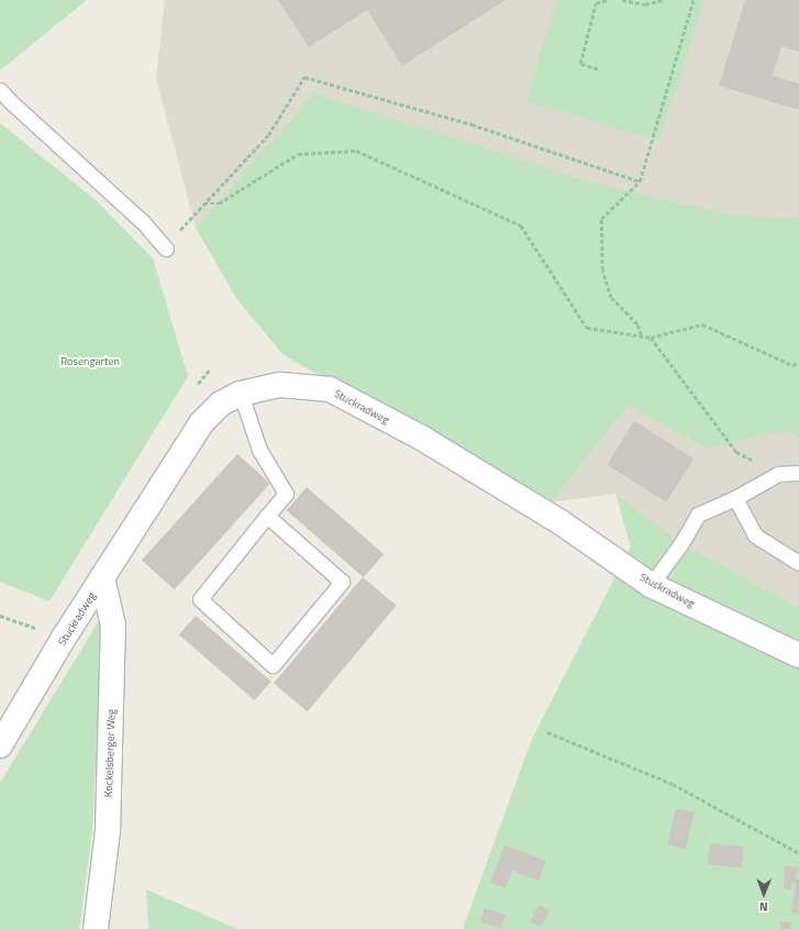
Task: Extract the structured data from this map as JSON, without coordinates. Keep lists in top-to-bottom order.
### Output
{
  "streets": {
    "street": ["Stuckradweg", "Kockelsberger Weg"]
  },
  "crossings": [
    ["Stuckradweg", "Kockelsberger Weg"]
  ],
  "parks": ["Rosengarten"],
  "north": "bottom"
}
